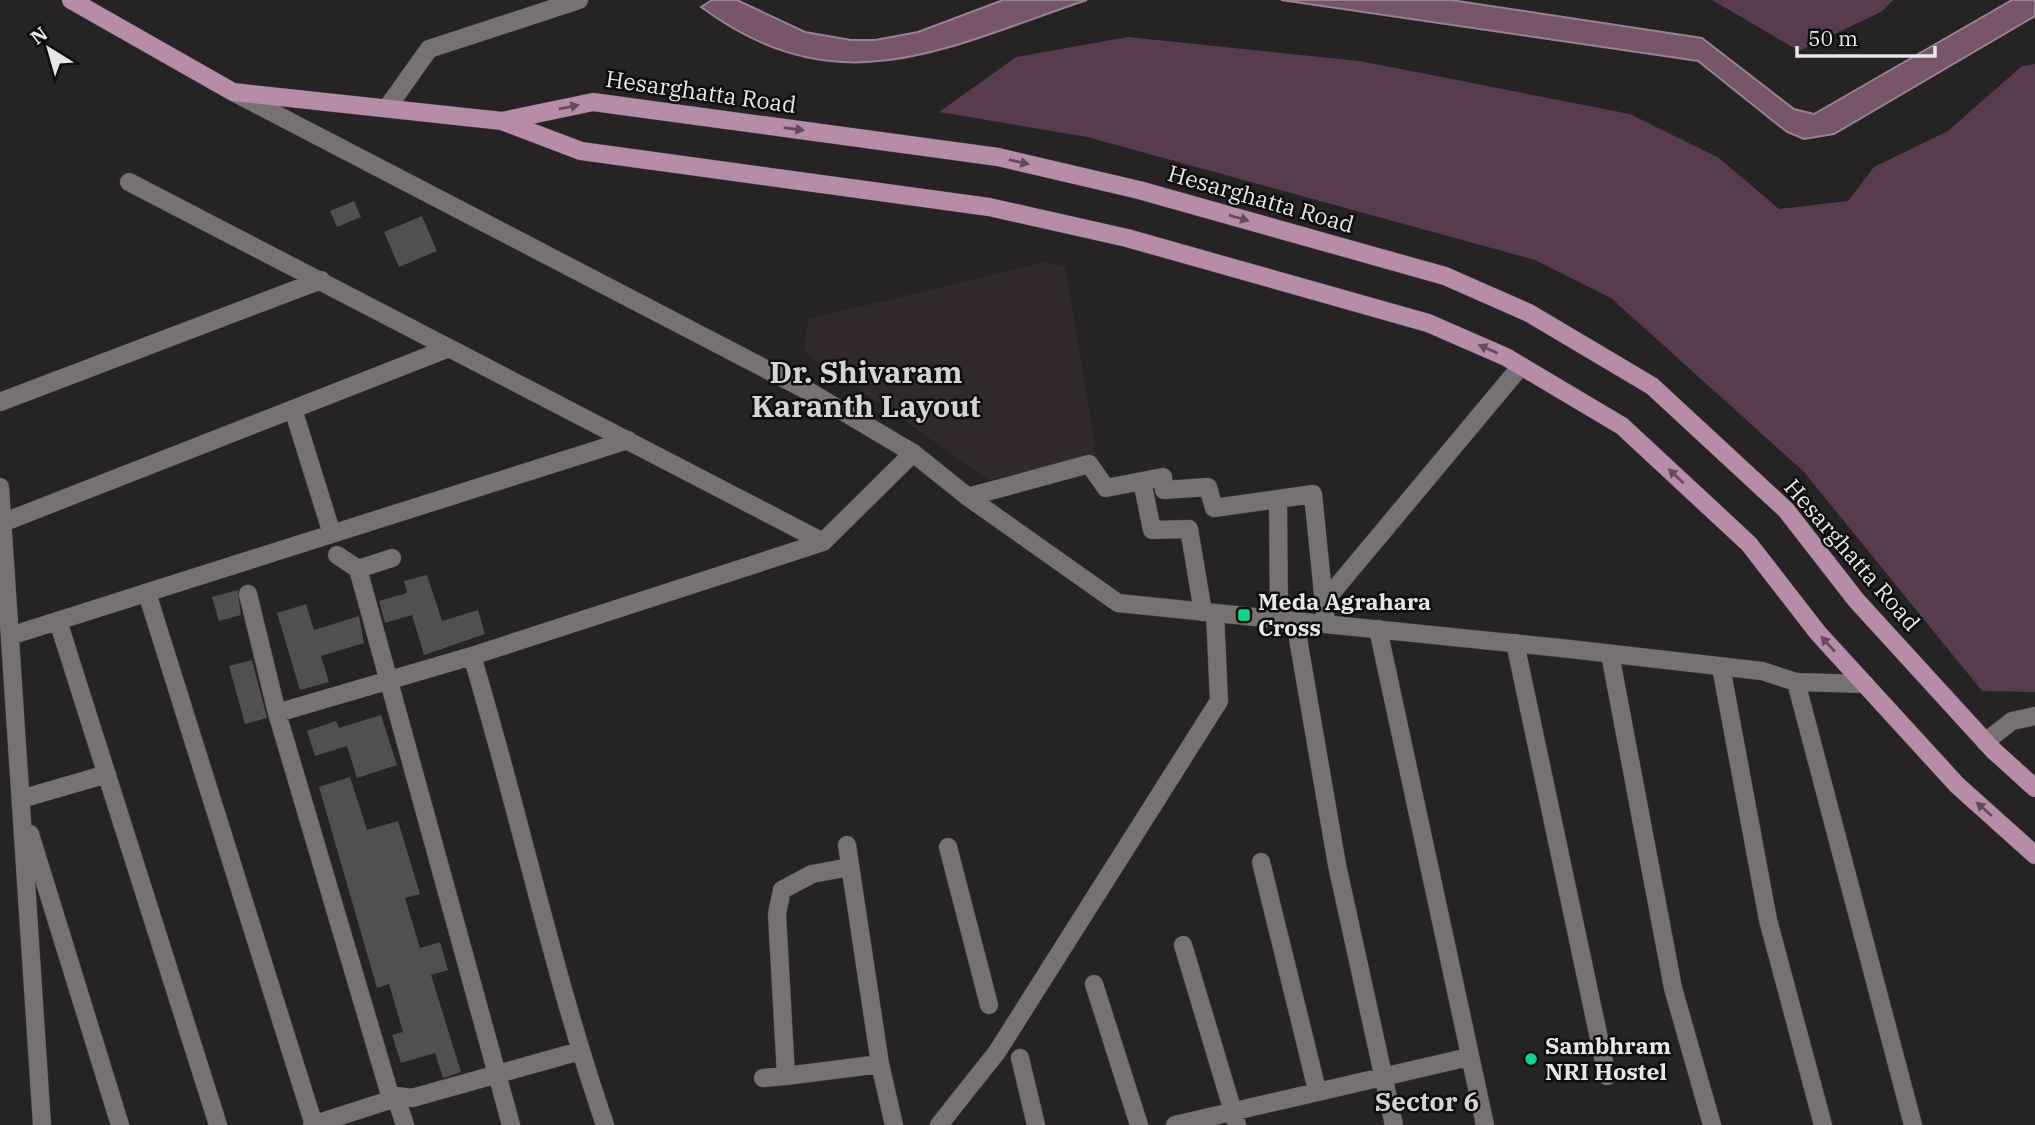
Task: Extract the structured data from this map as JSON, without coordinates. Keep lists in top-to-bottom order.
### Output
{
  "streets": {
    "main road": ["Hesarghatta Road"]
  },
  "districts": ["Dr. Shivaram Karanth Layout", "Sector 6"],
  "places": {
    "transit": ["Meda Agrahara Cross"],
    "other": ["Sambhram NRI Hostel"]
  },
  "scale_bar": "50 m",
  "north": "top left"
}
